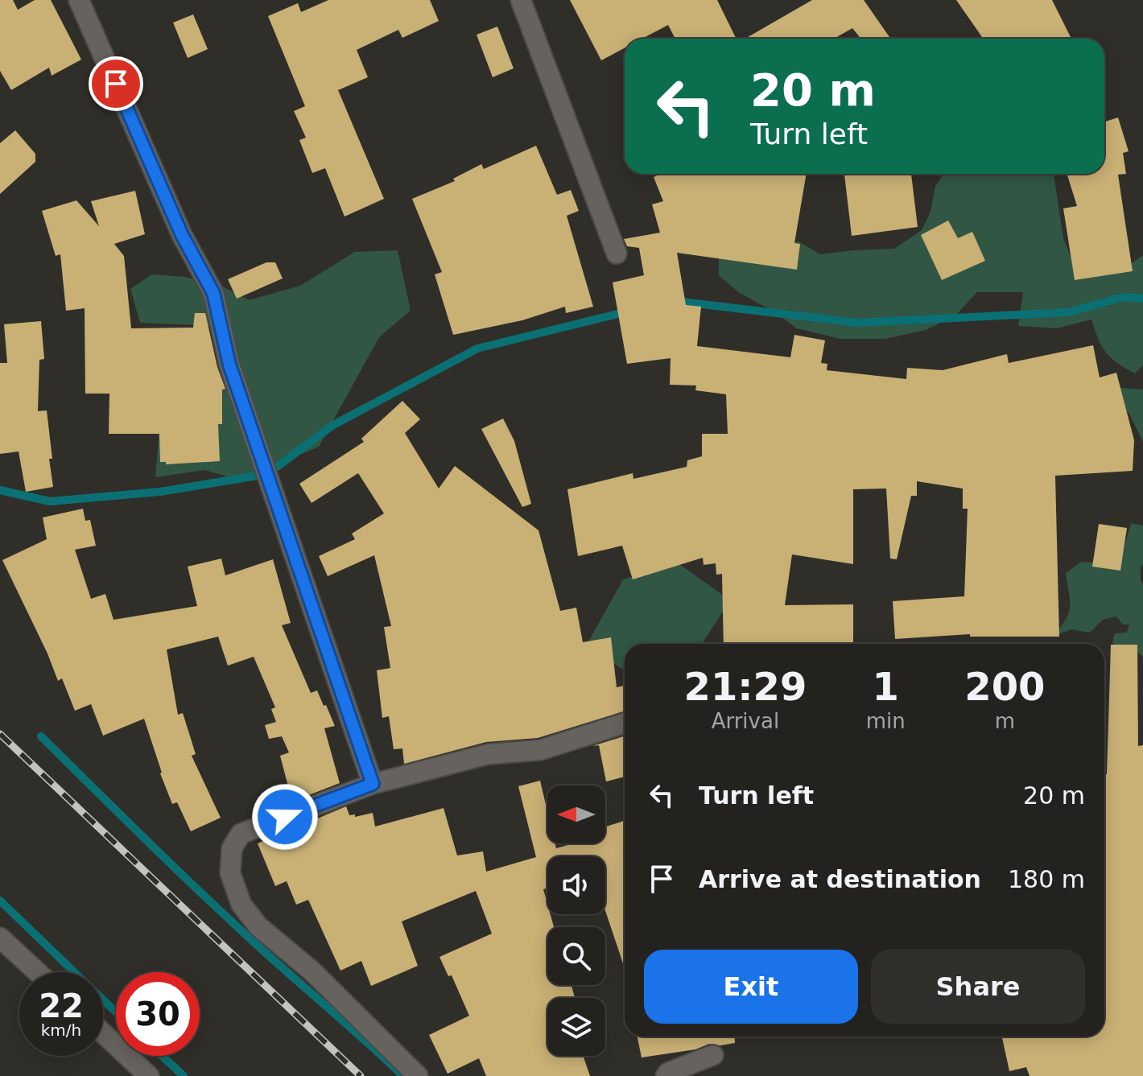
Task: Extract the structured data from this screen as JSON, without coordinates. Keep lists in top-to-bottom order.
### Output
{
  "north": "left",
  "page": {
    "turn": ["20 m", "Turn left"],
    "eta": [
      "21:29",
      "Arrival",
      "1",
      "min",
      "200",
      "m"
    ],
    "list": [
      {
        "name": "Turn left",
        "value": "20 m"
      },
      {
        "name": "Arrive at destination",
        "value": "180 m"
      }
    ],
    "buttons": ["Exit", "Share"],
    "speed": "22 km/h",
    "limit": "30"
  }
}
